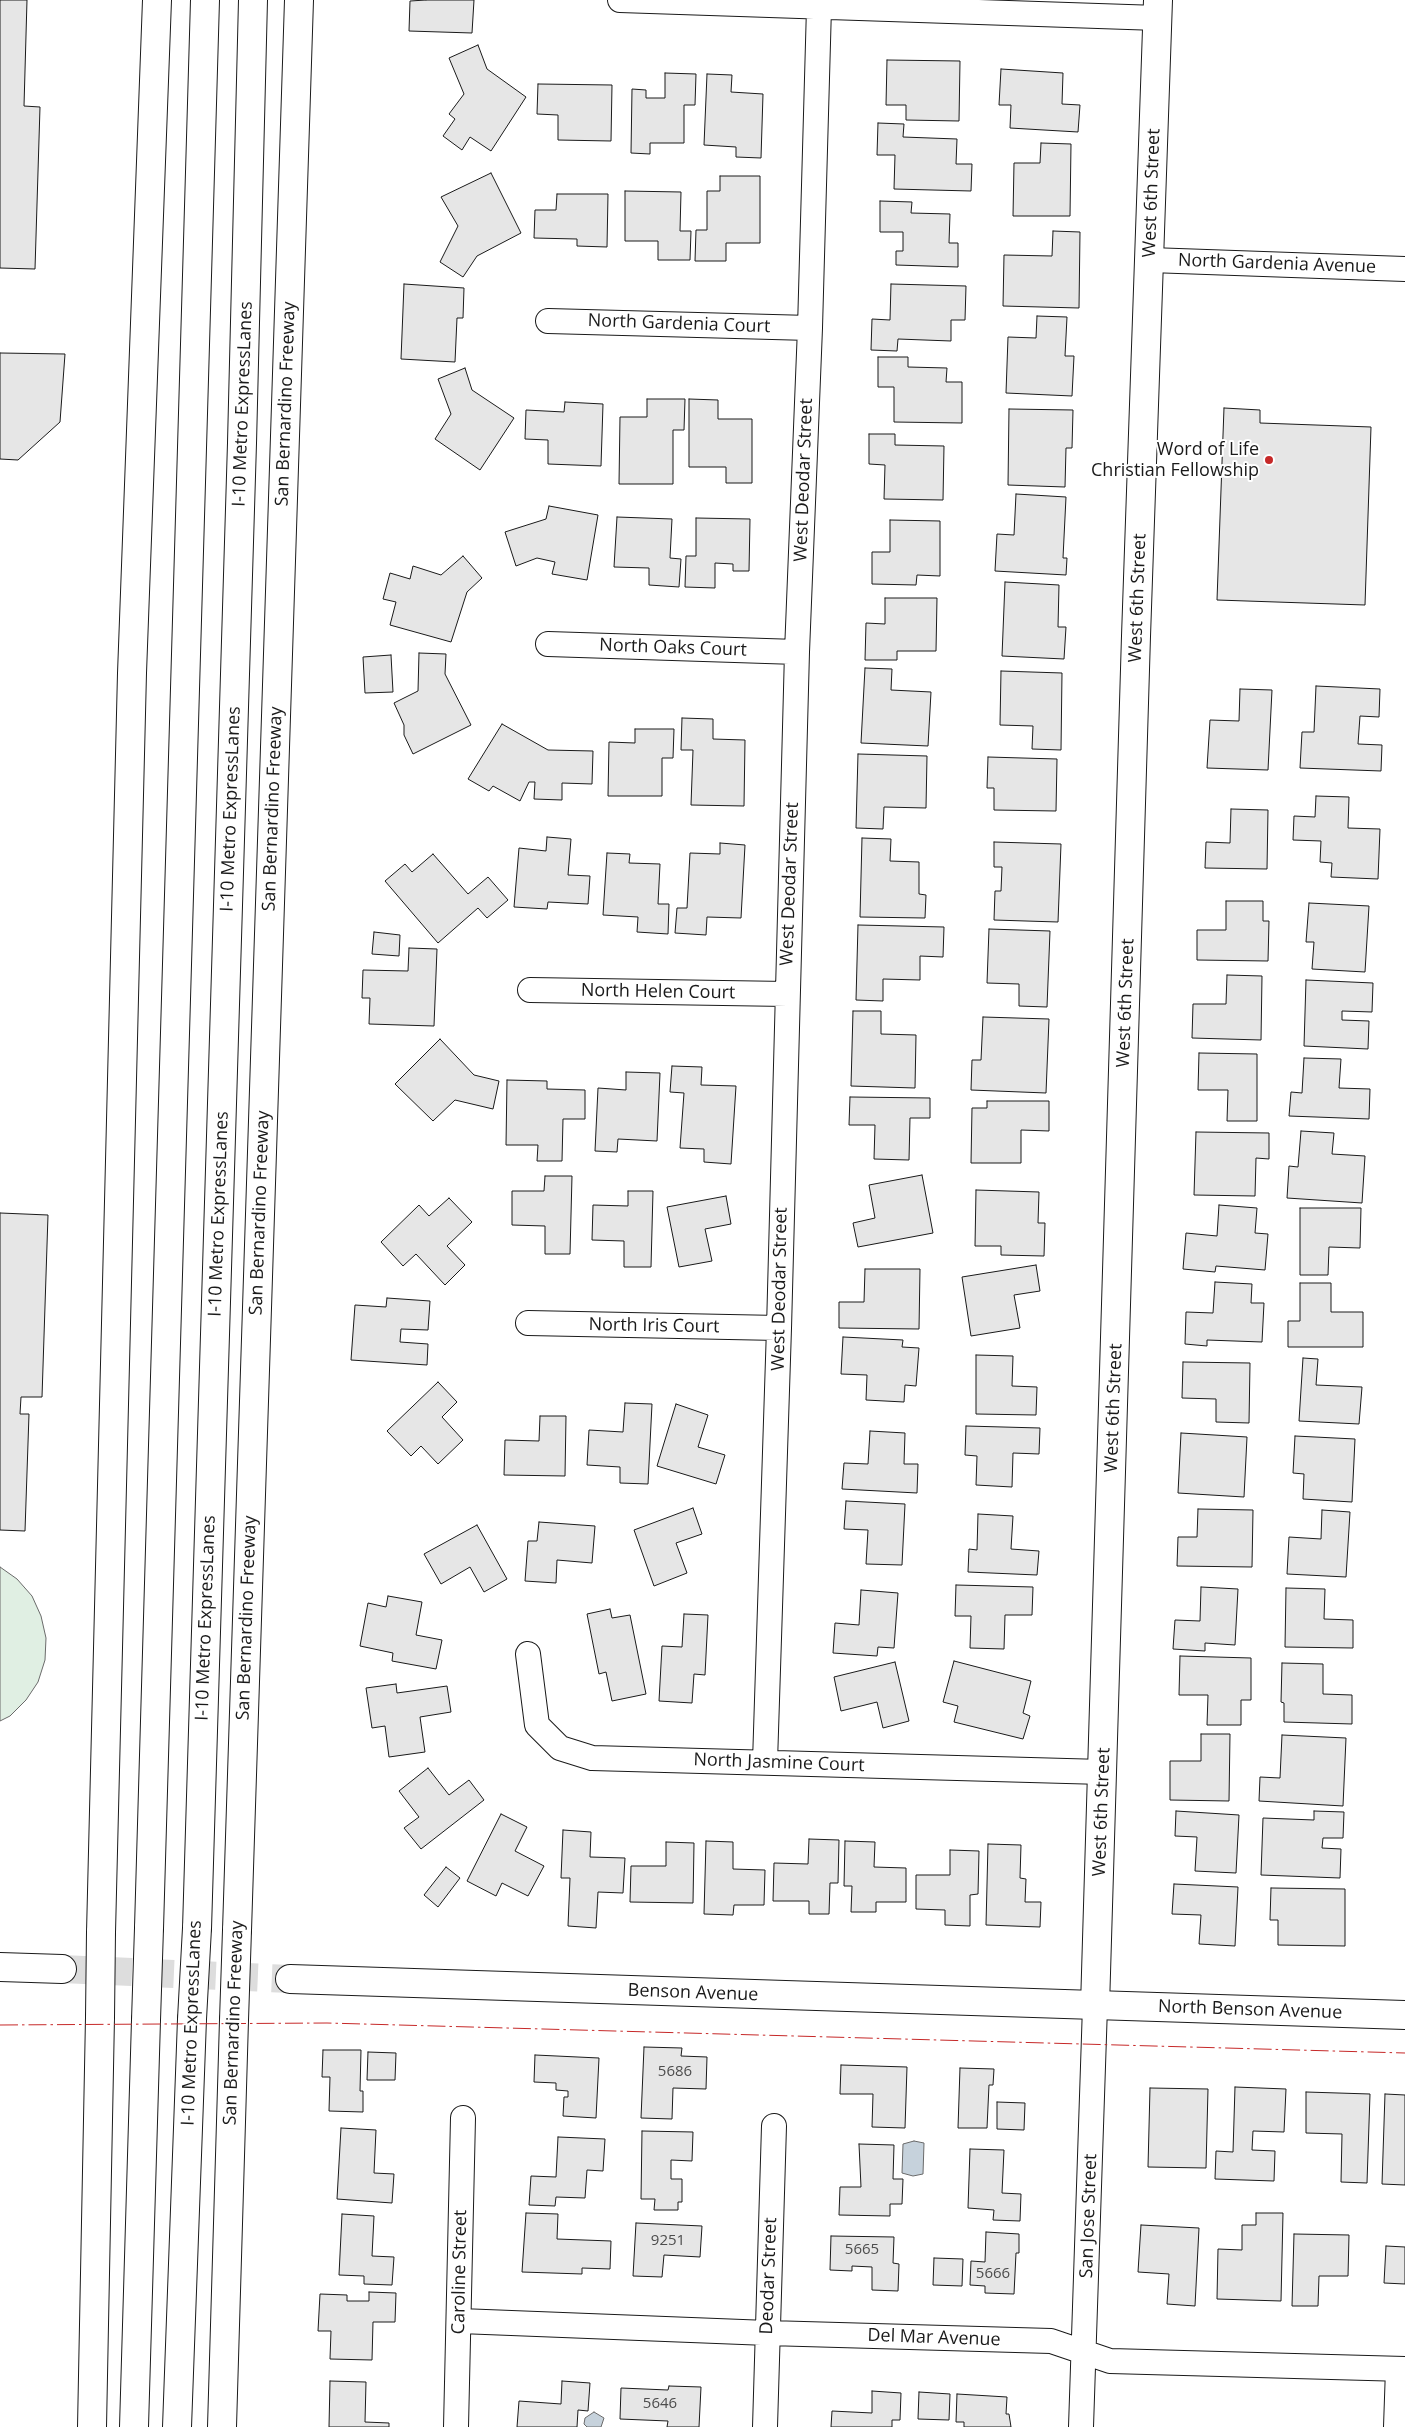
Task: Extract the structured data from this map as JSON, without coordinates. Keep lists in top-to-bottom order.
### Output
{
  "streets": {
    "main road": [
      "West 6th Street",
      "I-10 Metro ExpressLanes",
      "San Bernardino Freeway",
      "Benson Avenue",
      "North Benson Avenue"
    ],
    "street": [
      "North Gardenia Avenue",
      "North Gardenia Court",
      "West Deodar Street",
      "North Oaks Court",
      "North Helen Court",
      "North Iris Court",
      "North Jasmine Court",
      "San Jose Street",
      "Caroline Street",
      "Deodar Street",
      "Del Mar Avenue"
    ]
  },
  "crossings": [
    ["West 6th Street", "North Gardenia Avenue"],
    ["West 6th Street", "North Jasmine Court"],
    ["West 6th Street", "Benson Avenue"],
    ["West 6th Street", "North Benson Avenue"],
    ["West 6th Street", "San Jose Street"],
    ["North Gardenia Court", "West Deodar Street"],
    ["West Deodar Street", "North Oaks Court"],
    ["West Deodar Street", "North Helen Court"],
    ["West Deodar Street", "North Iris Court"],
    ["West Deodar Street", "North Jasmine Court"],
    ["Benson Avenue", "North Benson Avenue"],
    ["Benson Avenue", "San Jose Street"],
    ["North Benson Avenue", "San Jose Street"],
    ["San Jose Street", "Del Mar Avenue"],
    ["Caroline Street", "Del Mar Avenue"],
    ["Deodar Street", "Del Mar Avenue"]
  ],
  "places": ["Word of Life Christian Fellowship"],
  "house_numbers": [
    "5686",
    "9251",
    "5665",
    "5666",
    "5646"
  ]
}
